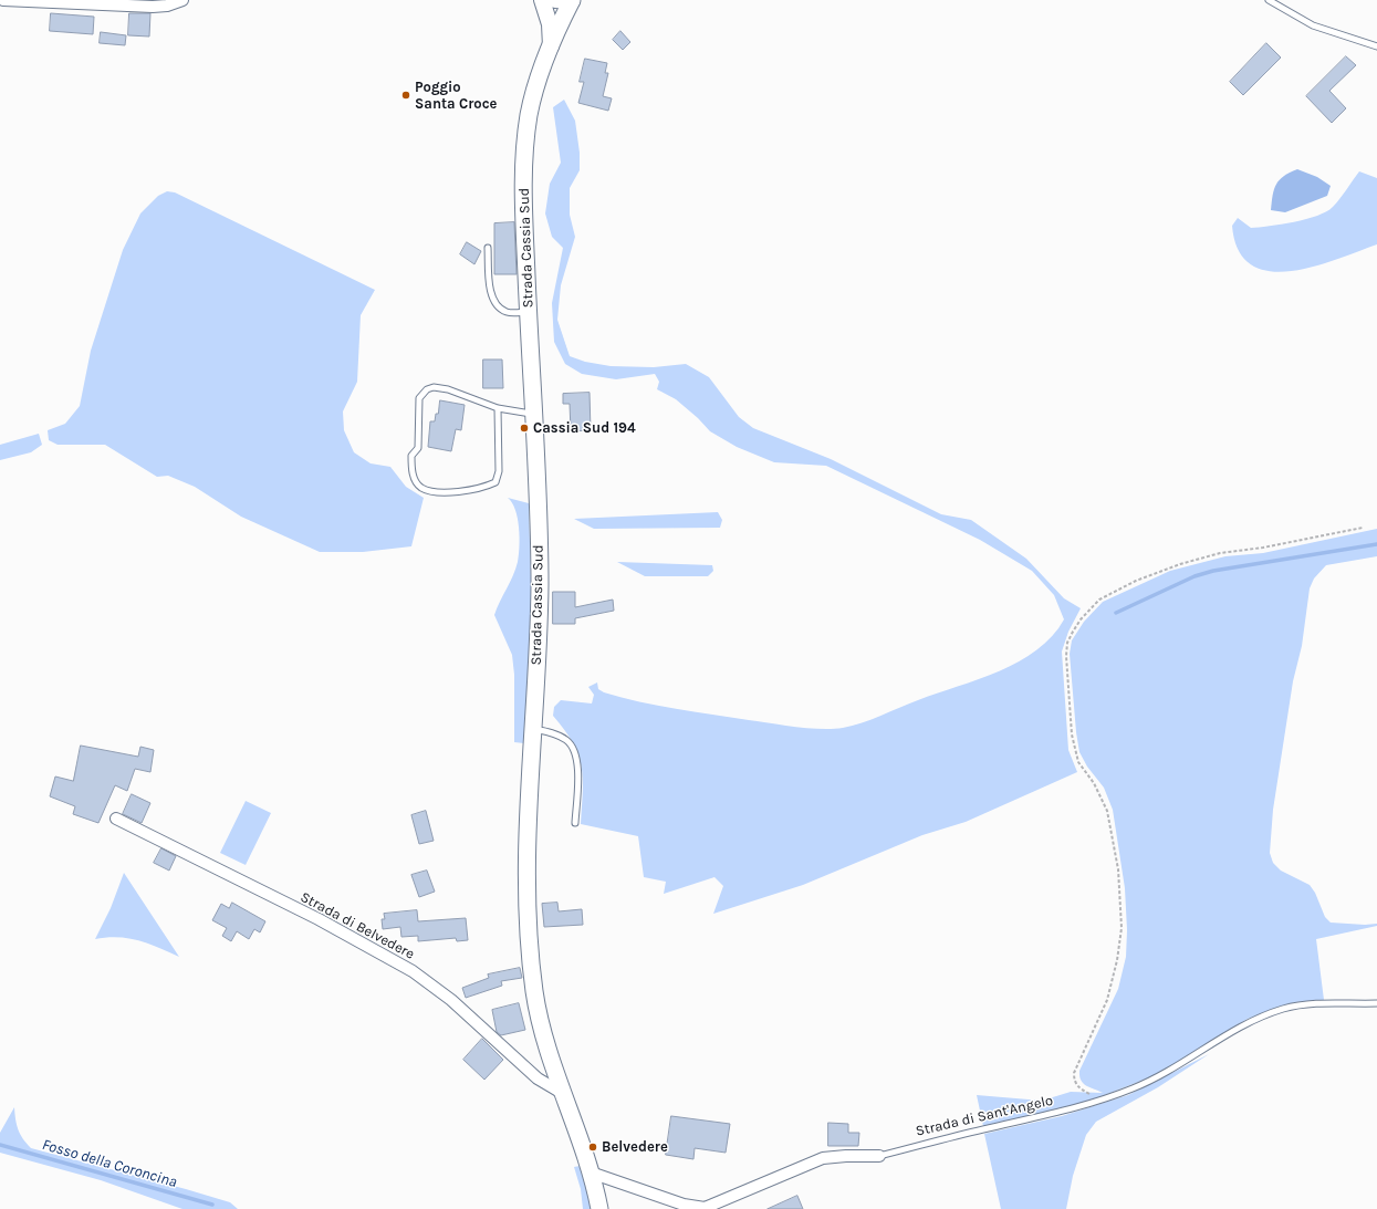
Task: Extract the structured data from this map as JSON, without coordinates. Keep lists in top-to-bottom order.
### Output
{
  "streets": {
    "main road": ["Strada Cassia Sud"],
    "street": ["Strada di Belvedere", "Strada di Sant'Angelo"]
  },
  "crossings": [
    ["Strada Cassia Sud", "Strada di Belvedere"],
    ["Strada Cassia Sud", "Strada di Sant'Angelo"]
  ],
  "water": ["Fosso della Coroncina"],
  "places": ["Poggio Santa Croce", "Cassia Sud 194", "Belvedere"]
}
